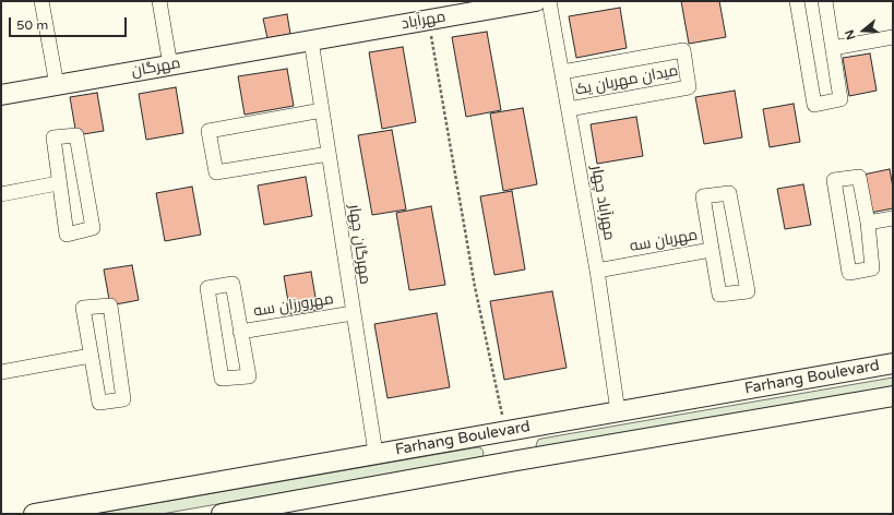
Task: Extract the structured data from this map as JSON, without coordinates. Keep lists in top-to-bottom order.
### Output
{
  "streets": {
    "main road": ["مهرآباد", "مهرگان", "Farhang Boulevard"],
    "street": [
      "میدان مهربان یک",
      "مهرآباد چهار",
      "مهربان سه",
      "مهرگان چهار",
      "مهرورزان سه"
    ]
  },
  "crossings": [
    ["مهرآباد", "مهرگان"],
    ["مهرآباد", "مهرگان چهار"],
    ["مهرگان", "مهرگان چهار"],
    ["میدان مهربان یک", "مهرآباد چهار"],
    ["مهرآباد چهار", "مهربان سه"],
    ["مهرآباد چهار", "Farhang Boulevard"],
    ["مهرگان چهار", "مهرورزان سه"],
    ["مهرگان چهار", "Farhang Boulevard"]
  ],
  "scale_bar": "50 m",
  "north": "left"
}
